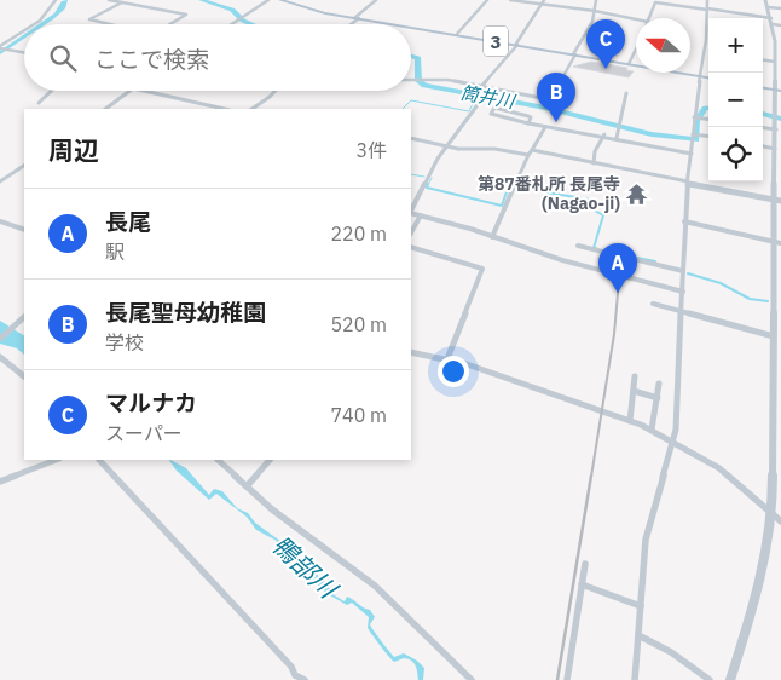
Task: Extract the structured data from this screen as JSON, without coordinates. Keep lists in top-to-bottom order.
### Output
{
  "streets": {
    "main road": ["3"]
  },
  "water": ["筒井川", "鴨部川"],
  "places": {
    "temple": ["第87番札所 長尾寺 (Nagao-ji)"]
  },
  "north": "left",
  "page": {
    "map_buttons": ["+", "−"],
    "pins": ["C", "B", "A"],
    "search": "ここで検索",
    "heading": ["周辺", "3件"],
    "list": [
      {
        "mark": "A",
        "name": "長尾",
        "note": "駅",
        "value": "220 m"
      },
      {
        "mark": "B",
        "name": "長尾聖母幼稚園",
        "note": "学校",
        "value": "520 m"
      },
      {
        "mark": "C",
        "name": "マルナカ",
        "note": "スーパー",
        "value": "740 m"
      }
    ]
  }
}
